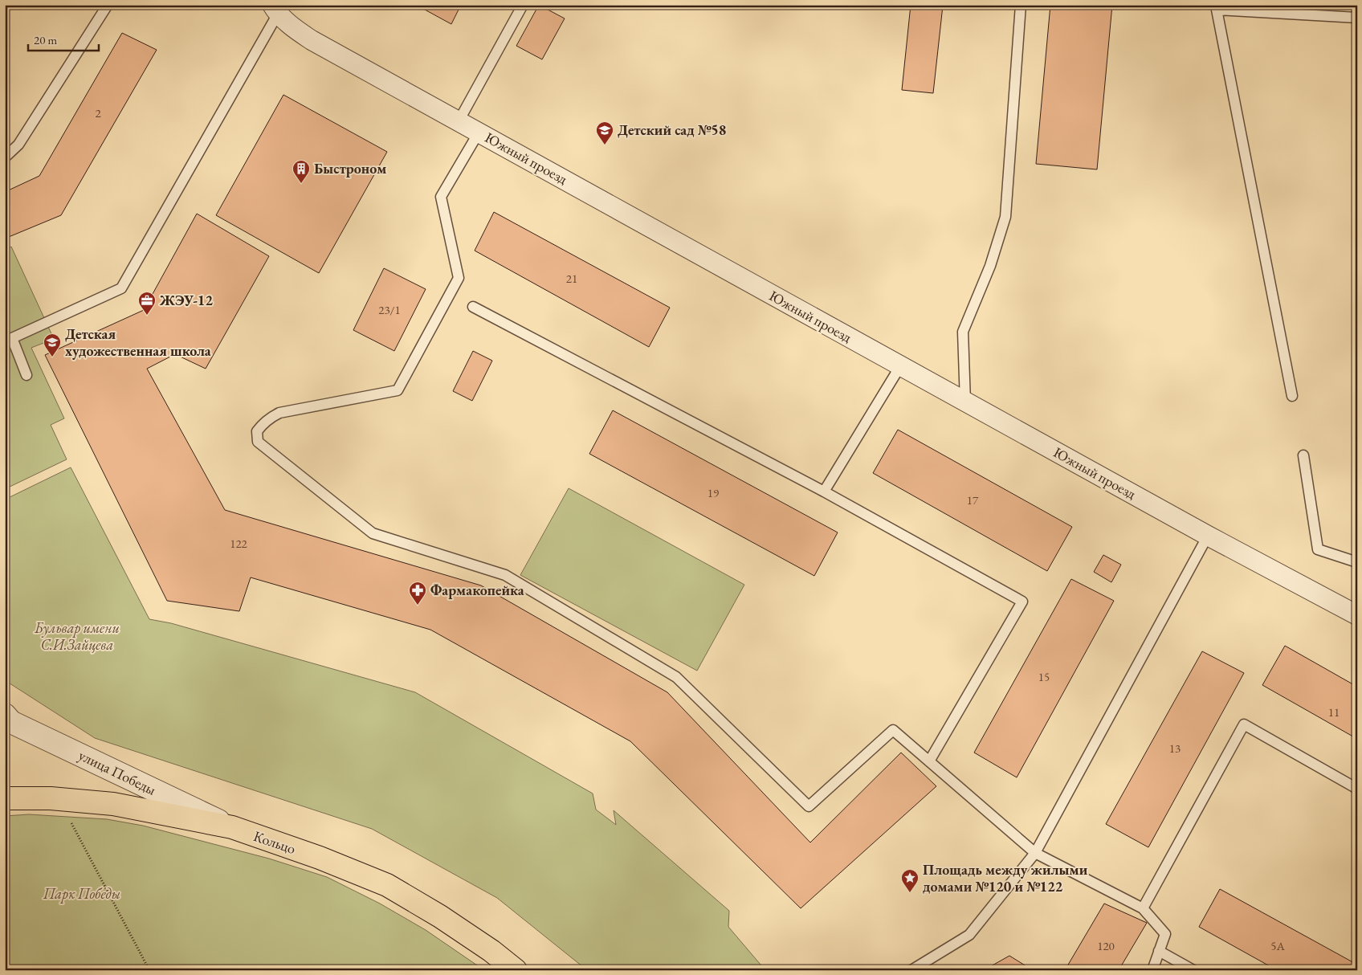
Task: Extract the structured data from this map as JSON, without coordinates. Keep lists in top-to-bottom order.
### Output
{
  "streets": {
    "main road": ["Кольцо"],
    "street": ["Южный проезд", "улица Победы"]
  },
  "crossings": [
    ["улица Победы", "Кольцо"]
  ],
  "parks": ["Бульвар имени С.И.Зайцева", "Парк Победы"],
  "places": {
    "school or university": ["Детский сад №58", "Детская художественная школа"],
    "building": ["Быстроном"],
    "office": ["ЖЭУ-12"],
    "pharmacy": ["Фармакопейка"],
    "place": ["Площадь между жилыми домами №120 и №122"]
  },
  "house_numbers": [
    "2",
    "21",
    "23/1",
    "19",
    "17",
    "122",
    "15",
    "11",
    "13",
    "120",
    "5А"
  ],
  "scale_bar": "20 m"
}
